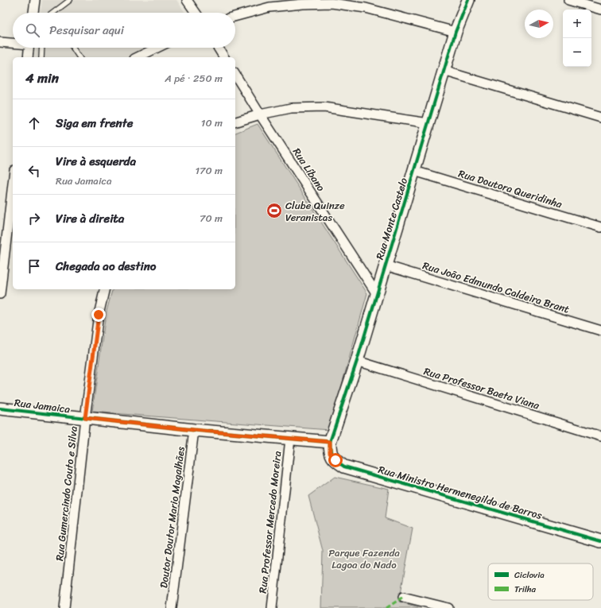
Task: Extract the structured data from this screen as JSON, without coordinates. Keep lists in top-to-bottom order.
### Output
{
  "streets": {
    "street": [
      "Rua Líbano",
      "Rua Doutora Queridinha",
      "Rua Monte Castelo",
      "Rua João Edmundo Caldeira Brant",
      "Rua Professor Baeta Viana",
      "Rua Jamaica",
      "Rua Ministro Hermenegildo de Barros",
      "Rua Gumercindo Couto e Silva",
      "Doutor Doutor Mario Magalhães",
      "Rua Professor Mercedo Moreira"
    ]
  },
  "crossings": [
    ["Rua Líbano", "Rua Monte Castelo"],
    ["Rua Doutora Queridinha", "Rua Monte Castelo"],
    ["Rua Monte Castelo", "Rua João Edmundo Caldeira Brant"],
    ["Rua Monte Castelo", "Rua Professor Baeta Viana"],
    ["Rua Monte Castelo", "Rua Jamaica"],
    ["Rua Monte Castelo", "Rua Ministro Hermenegildo de Barros"],
    ["Rua Jamaica", "Rua Ministro Hermenegildo de Barros"],
    ["Rua Jamaica", "Rua Gumercindo Couto e Silva"],
    ["Rua Jamaica", "Doutor Doutor Mario Magalhães"],
    ["Rua Jamaica", "Rua Professor Mercedo Moreira"]
  ],
  "parks": ["Parque Fazenda Lagoa do Nado"],
  "places": {
    "sports": ["Clube Quinze Veranistas"]
  },
  "legend": ["Ciclovia", "Trilha"],
  "north": "right",
  "page": {
    "map_buttons": ["+", "−"],
    "search": "Pesquisar aqui",
    "heading": ["4 min", "A pé · 250 m"],
    "list": [
      ["Siga em frente", "10 m"],
      ["Vire à esquerda", "Rua Jamaica", "170 m"],
      ["Vire à direita", "70 m"],
      "Chegada ao destino"
    ]
  }
}
